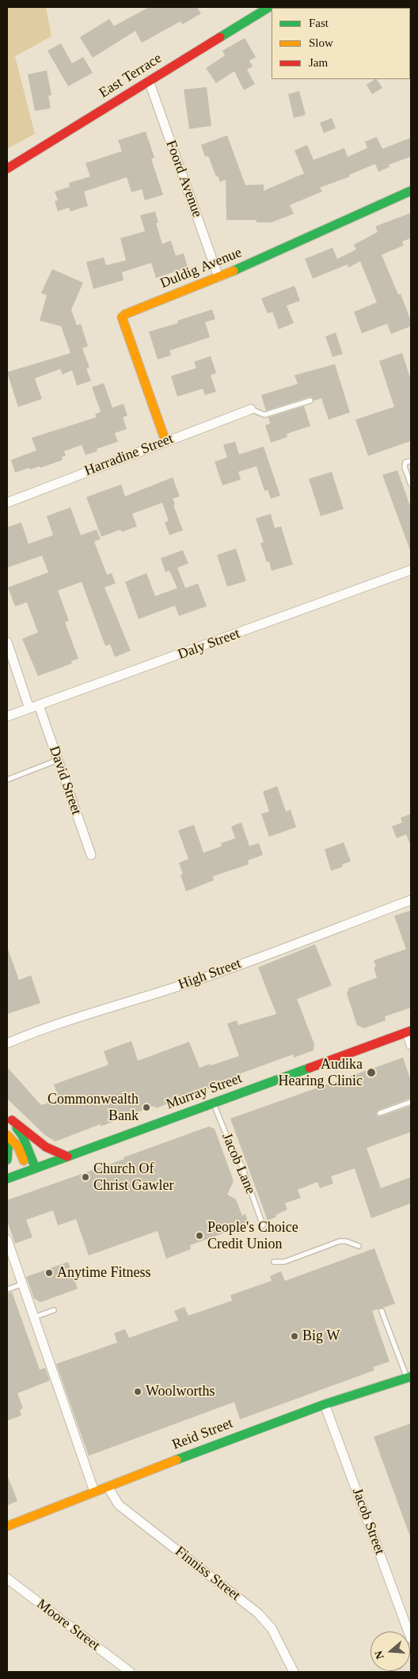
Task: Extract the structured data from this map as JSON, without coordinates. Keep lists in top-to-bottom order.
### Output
{
  "streets": {
    "street": [
      "East Terrace",
      "Foord Avenue",
      "Duldig Avenue",
      "Harradine Street",
      "Daly Street",
      "David Street",
      "High Street",
      "Murray Street",
      "Reid Street",
      "Jacob Street",
      "Finniss Street",
      "Moore Street"
    ],
    "lane": ["Jacob Lane"]
  },
  "crossings": [
    ["East Terrace", "Foord Avenue"],
    ["Foord Avenue", "Duldig Avenue"],
    ["Duldig Avenue", "Harradine Street"],
    ["Daly Street", "David Street"],
    ["Murray Street", "Jacob Lane"],
    ["Reid Street", "Jacob Street"],
    ["Reid Street", "Finniss Street"]
  ],
  "places": [
    "Audika Hearing Clinic",
    "Commonwealth Bank",
    "Church Of Christ Gawler",
    "People's Choice Credit Union",
    "Anytime Fitness",
    "Big W",
    "Woolworths"
  ],
  "legend": ["Fast", "Slow", "Jam"],
  "north": "left"
}
